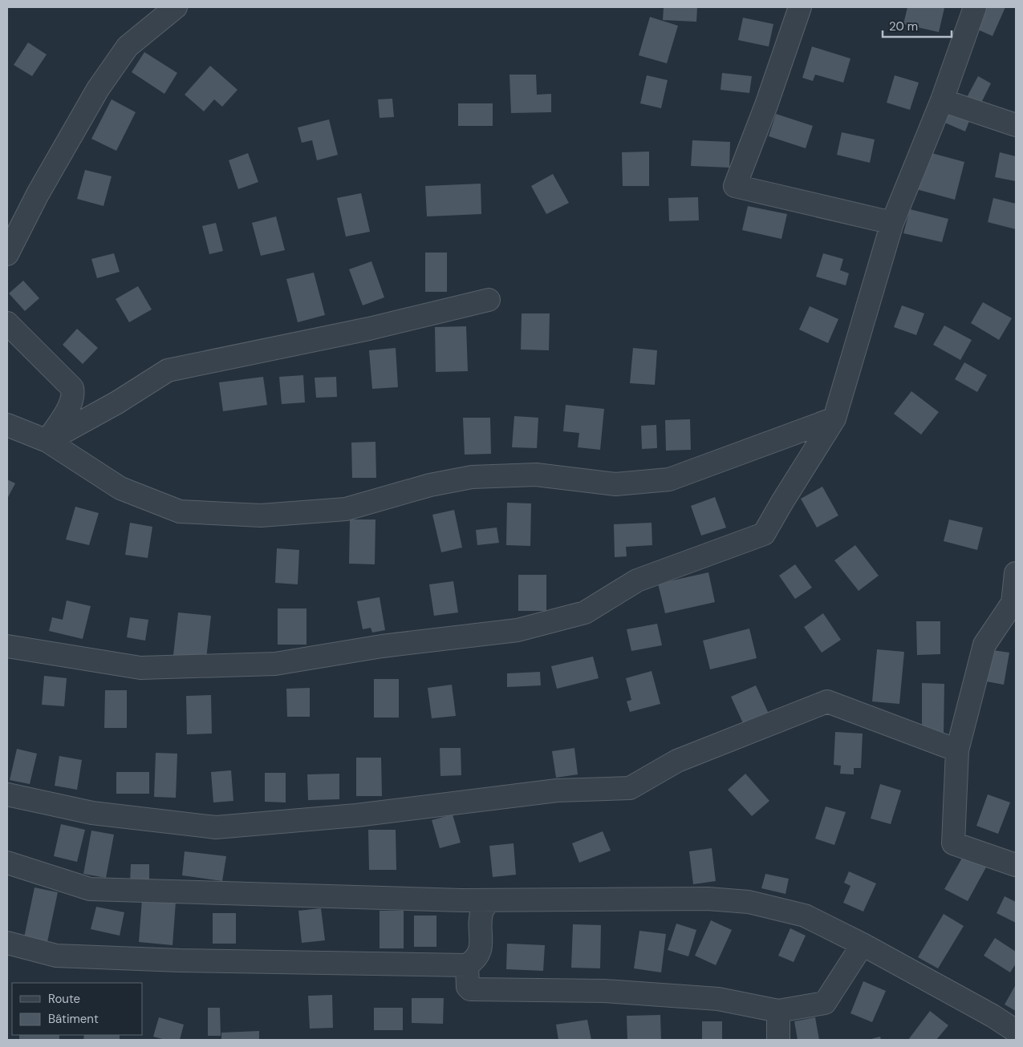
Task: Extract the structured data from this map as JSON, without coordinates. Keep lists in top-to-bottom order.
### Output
{
  "legend": ["Route", "Bâtiment"],
  "scale_bar": "20 m"
}
